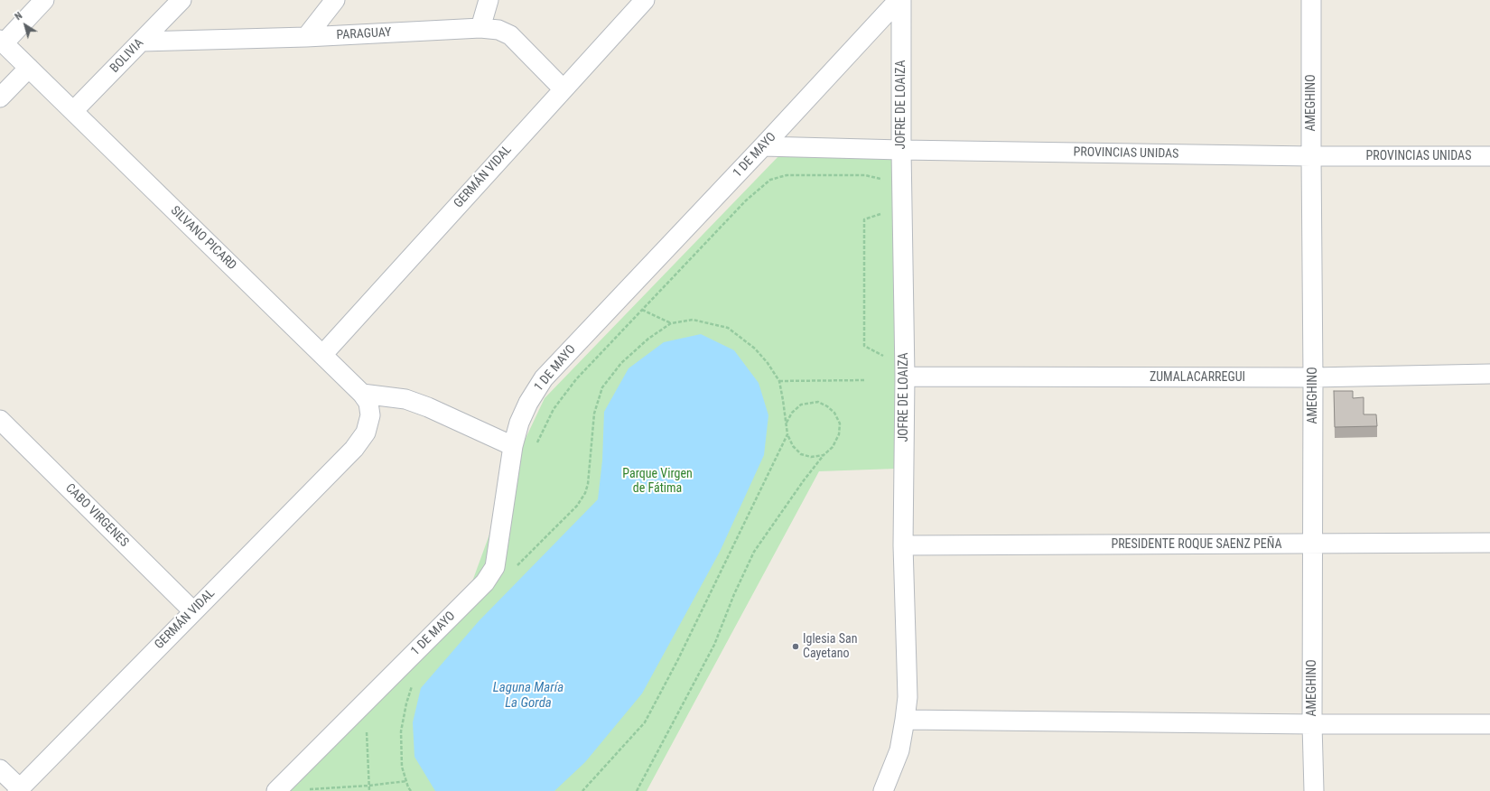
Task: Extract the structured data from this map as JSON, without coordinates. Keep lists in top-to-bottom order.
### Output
{
  "streets": {
    "street": [
      "PARAGUAY",
      "BOLIVIA",
      "AMEGHINO",
      "JOFRE DE LOAIZA",
      "PROVINCIAS UNIDAS",
      "1 DE MAYO",
      "GERMÁN VIDAL",
      "SILVANO PICARD",
      "ZUMALACARREGUI",
      "CABO VIRGENES",
      "PRESIDENTE ROQUE SAENZ PEÑA"
    ]
  },
  "crossings": [
    ["PARAGUAY", "BOLIVIA"],
    ["PARAGUAY", "GERMÁN VIDAL"],
    ["BOLIVIA", "SILVANO PICARD"],
    ["AMEGHINO", "PROVINCIAS UNIDAS"],
    ["AMEGHINO", "ZUMALACARREGUI"],
    ["AMEGHINO", "PRESIDENTE ROQUE SAENZ PEÑA"],
    ["JOFRE DE LOAIZA", "PROVINCIAS UNIDAS"],
    ["JOFRE DE LOAIZA", "ZUMALACARREGUI"],
    ["JOFRE DE LOAIZA", "PRESIDENTE ROQUE SAENZ PEÑA"],
    ["PROVINCIAS UNIDAS", "1 DE MAYO"],
    ["GERMÁN VIDAL", "SILVANO PICARD"],
    ["GERMÁN VIDAL", "CABO VIRGENES"]
  ],
  "water": ["Laguna María La Gorda"],
  "parks": ["Parque Virgen de Fátima"],
  "places": ["Iglesia San Cayetano"],
  "north": "top left"
}
